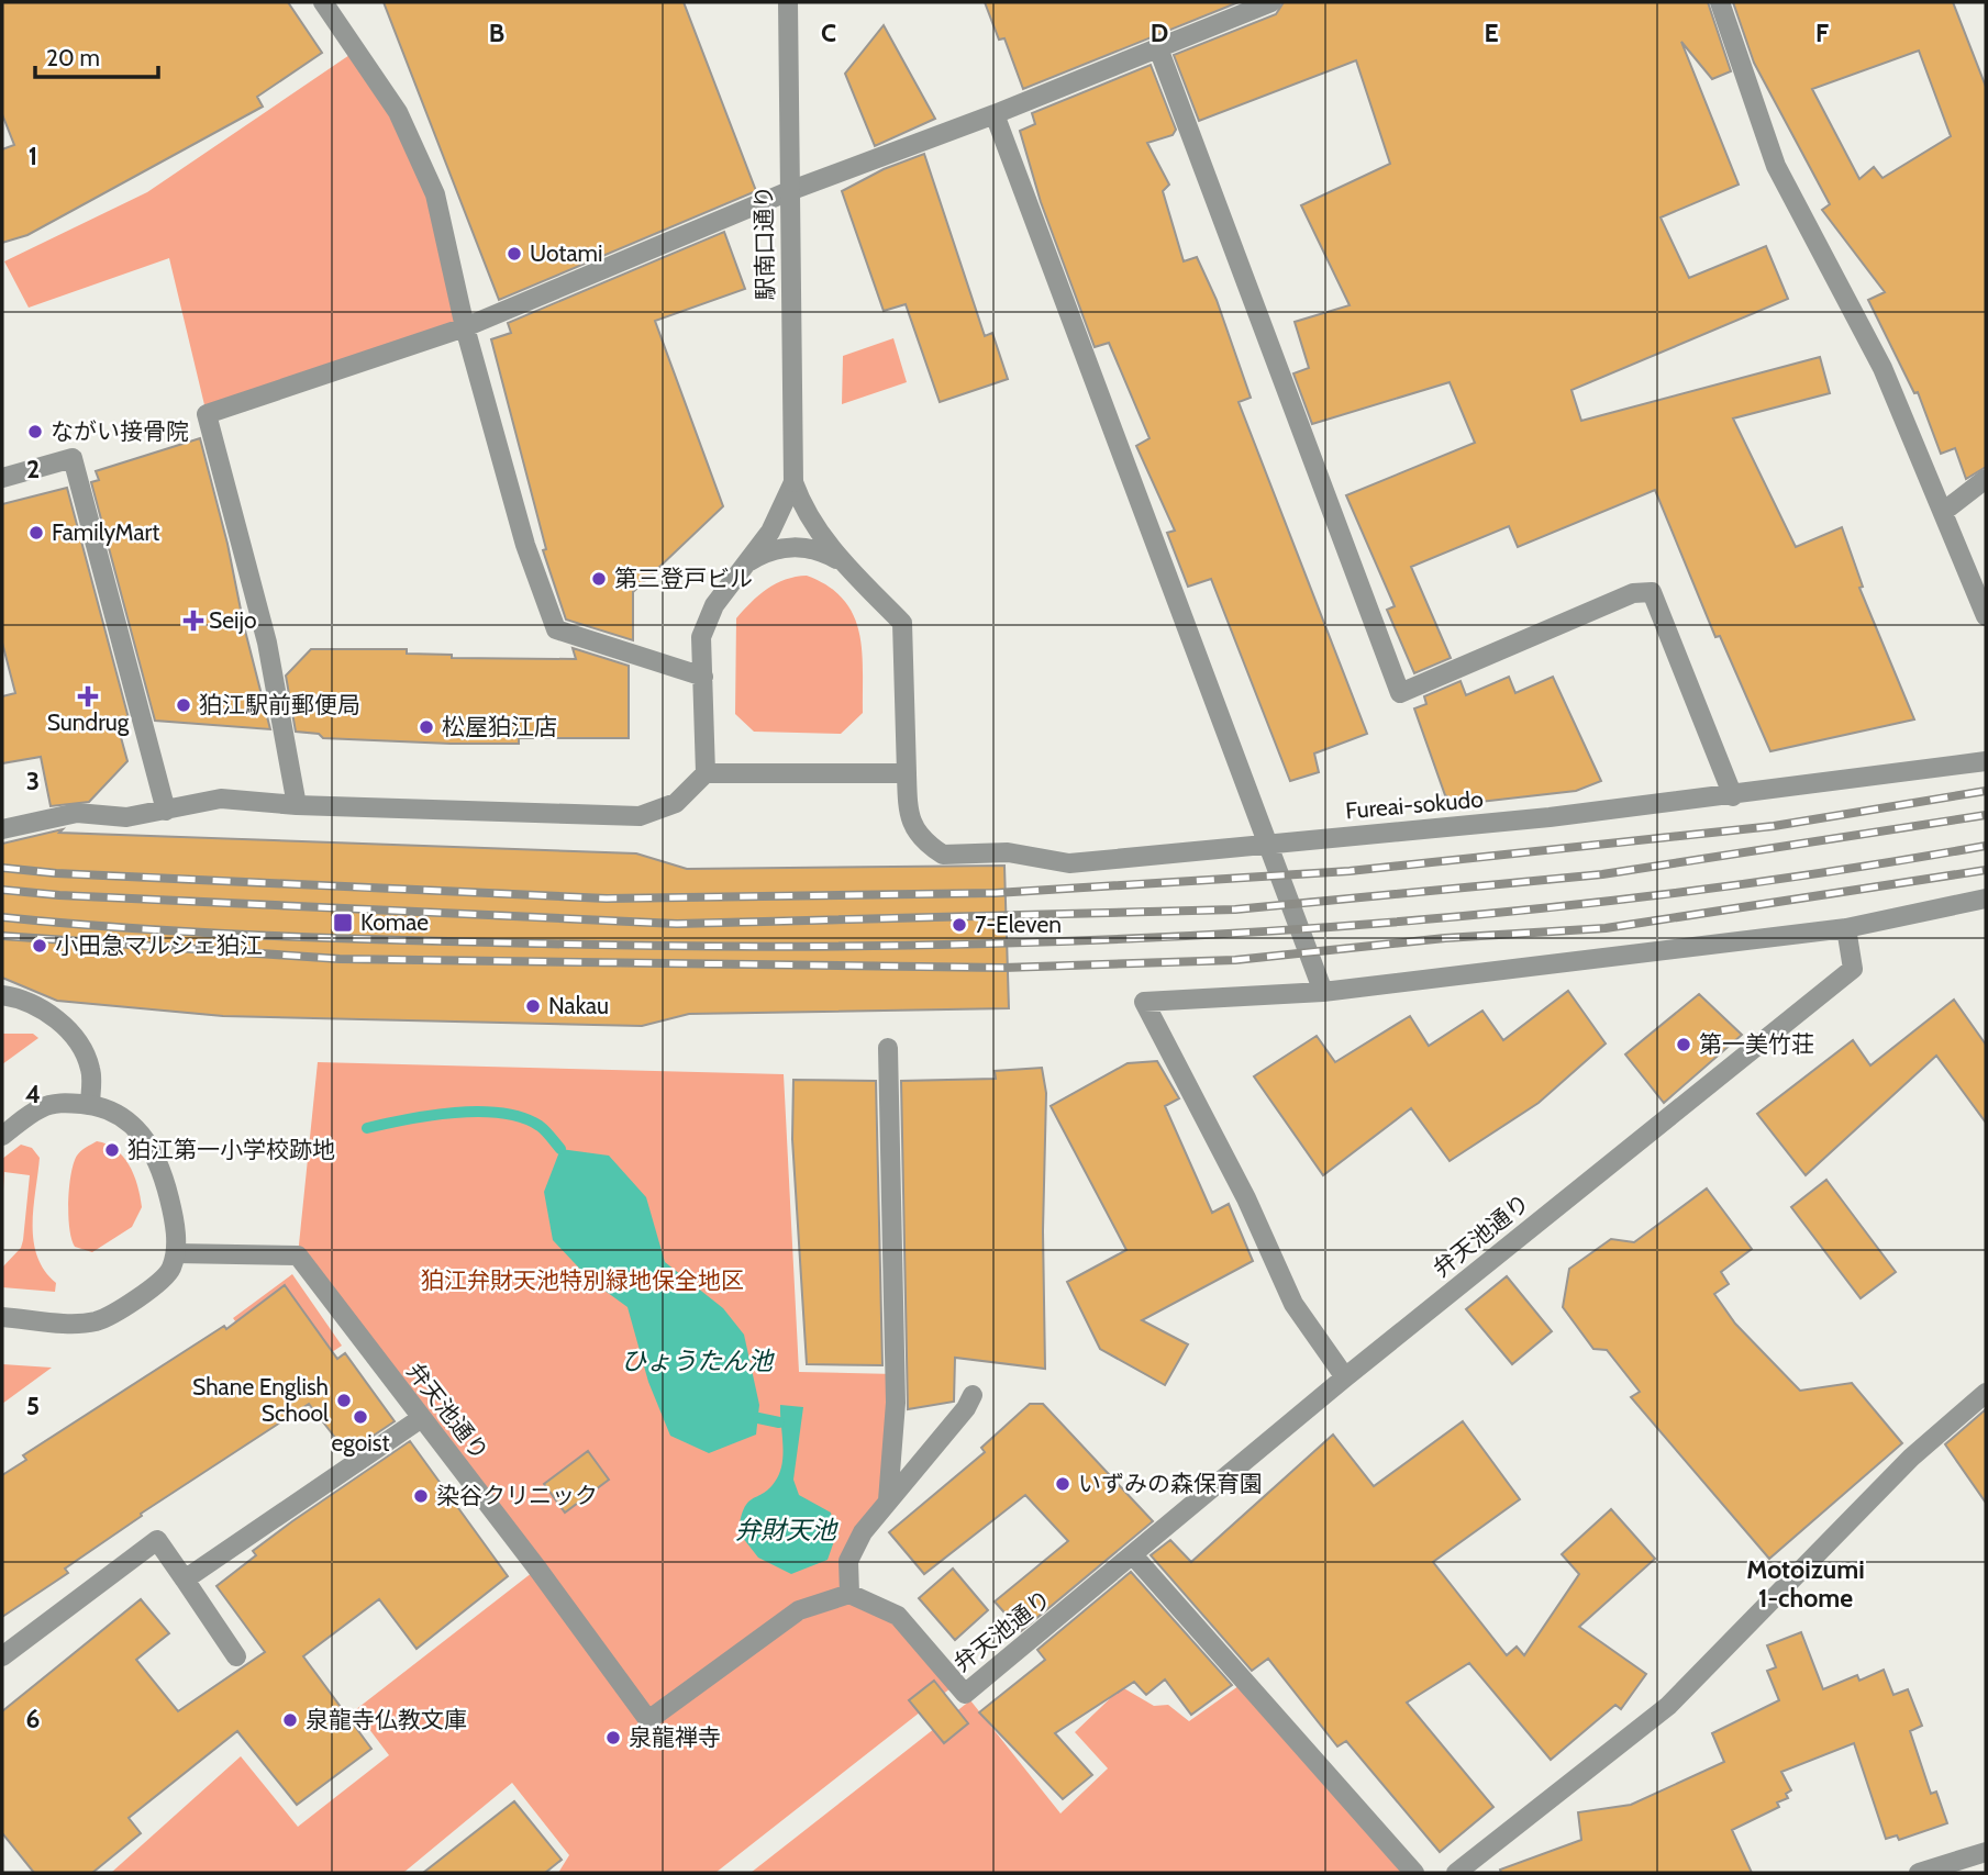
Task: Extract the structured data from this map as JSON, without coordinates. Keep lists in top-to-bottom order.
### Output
{
  "streets": {
    "street": ["駅南口通り", "Fureai-sokudo", "弁天池通り"]
  },
  "districts": ["Motoizumi 1-chome"],
  "water": ["ひょうたん池", "弁財天池"],
  "parks": ["狛江弁財天池特別緑地保全地区"],
  "places": {
    "other": [
      "Uotami",
      "ながい接骨院",
      "FamilyMart",
      "第三登戸ビル",
      "狛江駅前郵便局",
      "松屋狛江店",
      "7-Eleven",
      "小田急マルシェ狛江",
      "Nakau",
      "第一美竹荘",
      "狛江第一小学校跡地",
      "Shane English School",
      "egoist",
      "いずみの森保育園",
      "染谷クリニック",
      "泉龍寺仏教文庫",
      "泉龍禅寺"
    ],
    "health": ["Seijo", "Sundrug"],
    "transit": ["Komae"]
  },
  "scale_bar": "20 m",
  "grid": {
    "columns": [
      "B",
      "C",
      "D",
      "E",
      "F"
    ],
    "rows": [
      "1",
      "2",
      "3",
      "4",
      "5",
      "6"
    ]
  }
}
